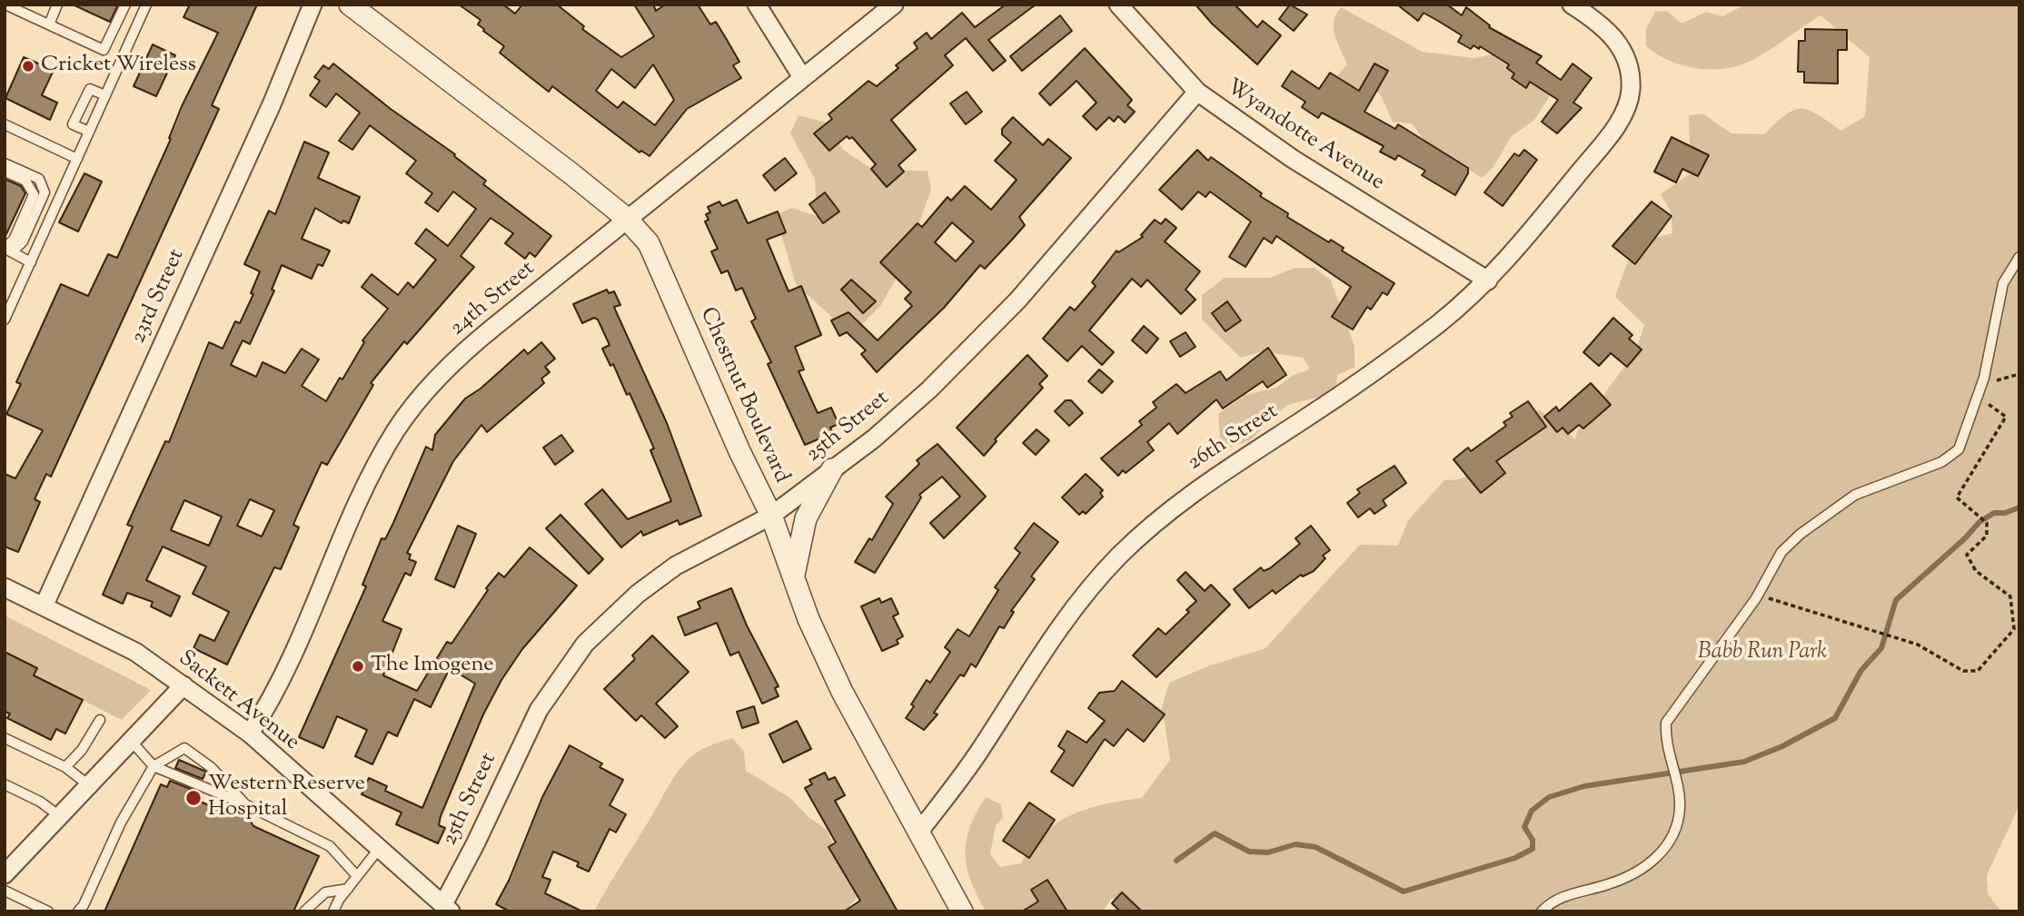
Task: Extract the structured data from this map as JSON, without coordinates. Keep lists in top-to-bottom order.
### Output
{
  "streets": {
    "street": [
      "Wyandotte Avenue",
      "23rd Street",
      "24th Street",
      "Chestnut Boulevard",
      "25th Street",
      "26th Street",
      "Sackett Avenue"
    ]
  },
  "crossings": [
    ["Wyandotte Avenue", "25th Street"],
    ["Wyandotte Avenue", "26th Street"],
    ["23rd Street", "Sackett Avenue"],
    ["24th Street", "Chestnut Boulevard"],
    ["24th Street", "Sackett Avenue"],
    ["Chestnut Boulevard", "25th Street"],
    ["Chestnut Boulevard", "26th Street"],
    ["25th Street", "Sackett Avenue"]
  ],
  "parks": ["Babb Run Park"],
  "places": ["Cricket Wireless", "The Imogene", "Western Reserve Hospital"]
}
